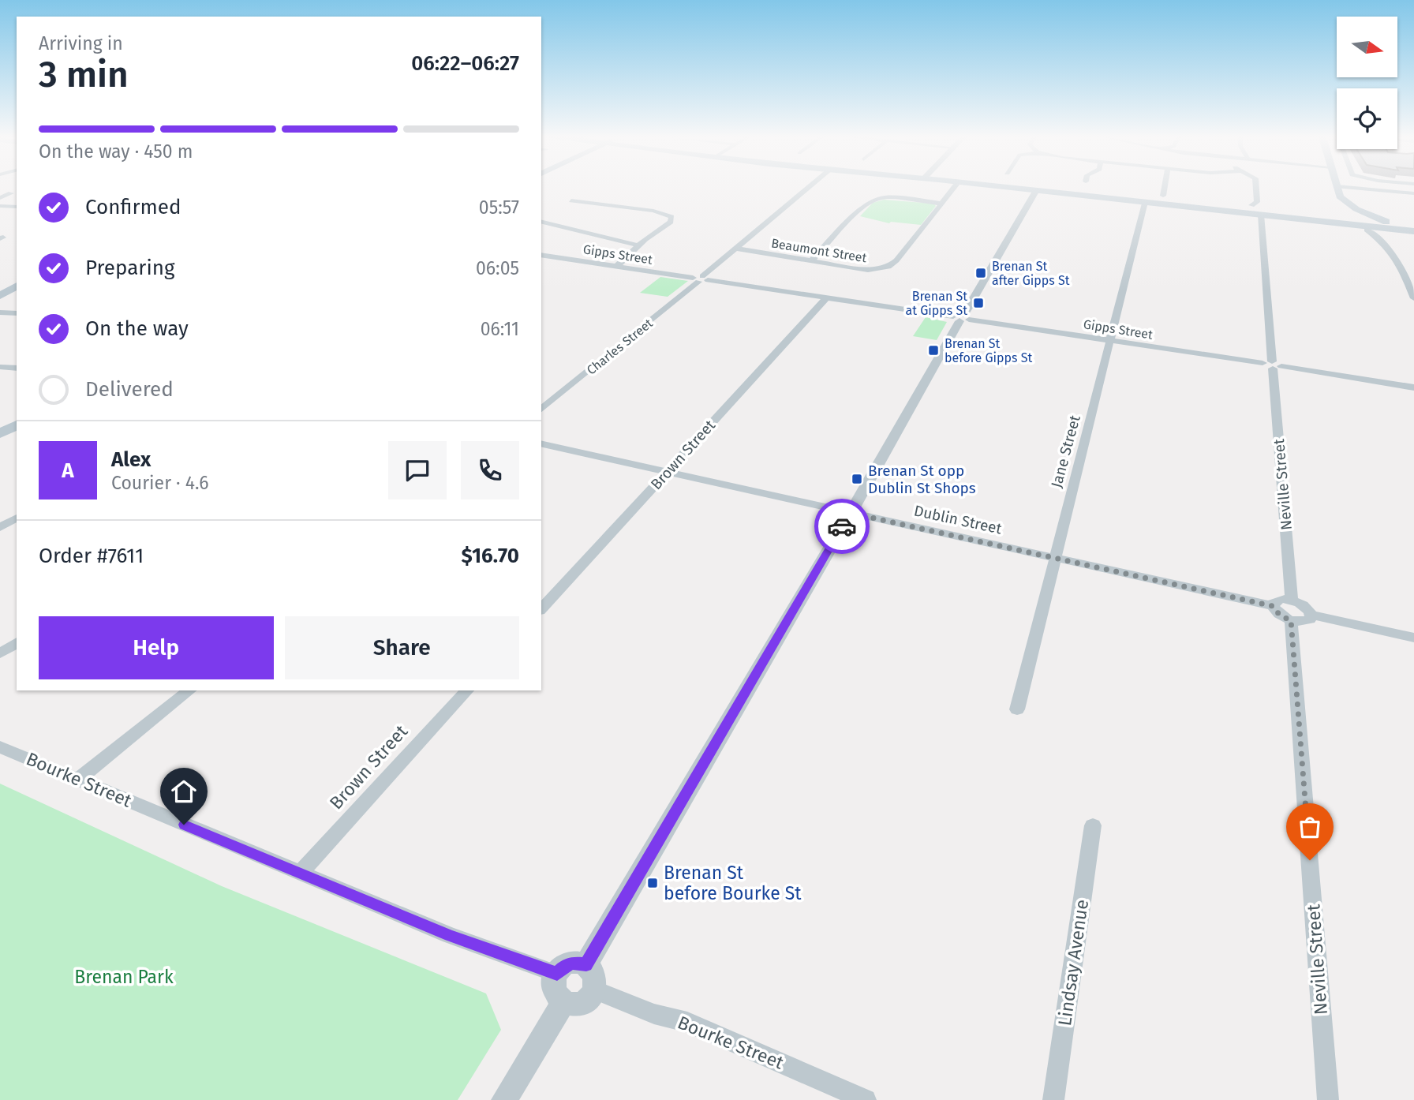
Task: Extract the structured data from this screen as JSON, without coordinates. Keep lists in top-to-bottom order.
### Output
{
  "streets": {
    "street": [
      "Beaumont Street",
      "Gipps Street",
      "Charles Street",
      "Jane Street",
      "Brown Street",
      "Neville Street",
      "Dublin Street",
      "Bourke Street",
      "Lindsay Avenue"
    ]
  },
  "crossings": [
    ["Beaumont Street", "Charles Street"],
    ["Gipps Street", "Charles Street"],
    ["Gipps Street", "Jane Street"],
    ["Gipps Street", "Brown Street"],
    ["Gipps Street", "Neville Street"],
    ["Jane Street", "Dublin Street"],
    ["Brown Street", "Dublin Street"],
    ["Brown Street", "Bourke Street"]
  ],
  "parks": ["Brenan Park"],
  "places": {
    "transit": [
      "Brenan St after Gipps St",
      "Brenan St at Gipps St",
      "Brenan St before Gipps St",
      "Brenan St opp Dublin St Shops",
      "Brenan St before Bourke St"
    ]
  },
  "north": "right",
  "page": {
    "heading": ["3 min", "Arriving in", "06:22–06:27"],
    "panel": [
      "Alex",
      "Courier · 4.6",
      "Order #7611",
      "$16.70"
    ],
    "bar": "On the way · 450 m",
    "list": [
      ["Confirmed", "05:57"],
      ["Preparing", "06:05"],
      ["On the way", "06:11"],
      "Delivered"
    ],
    "round": "A",
    "buttons": ["Help", "Share"]
  }
}
